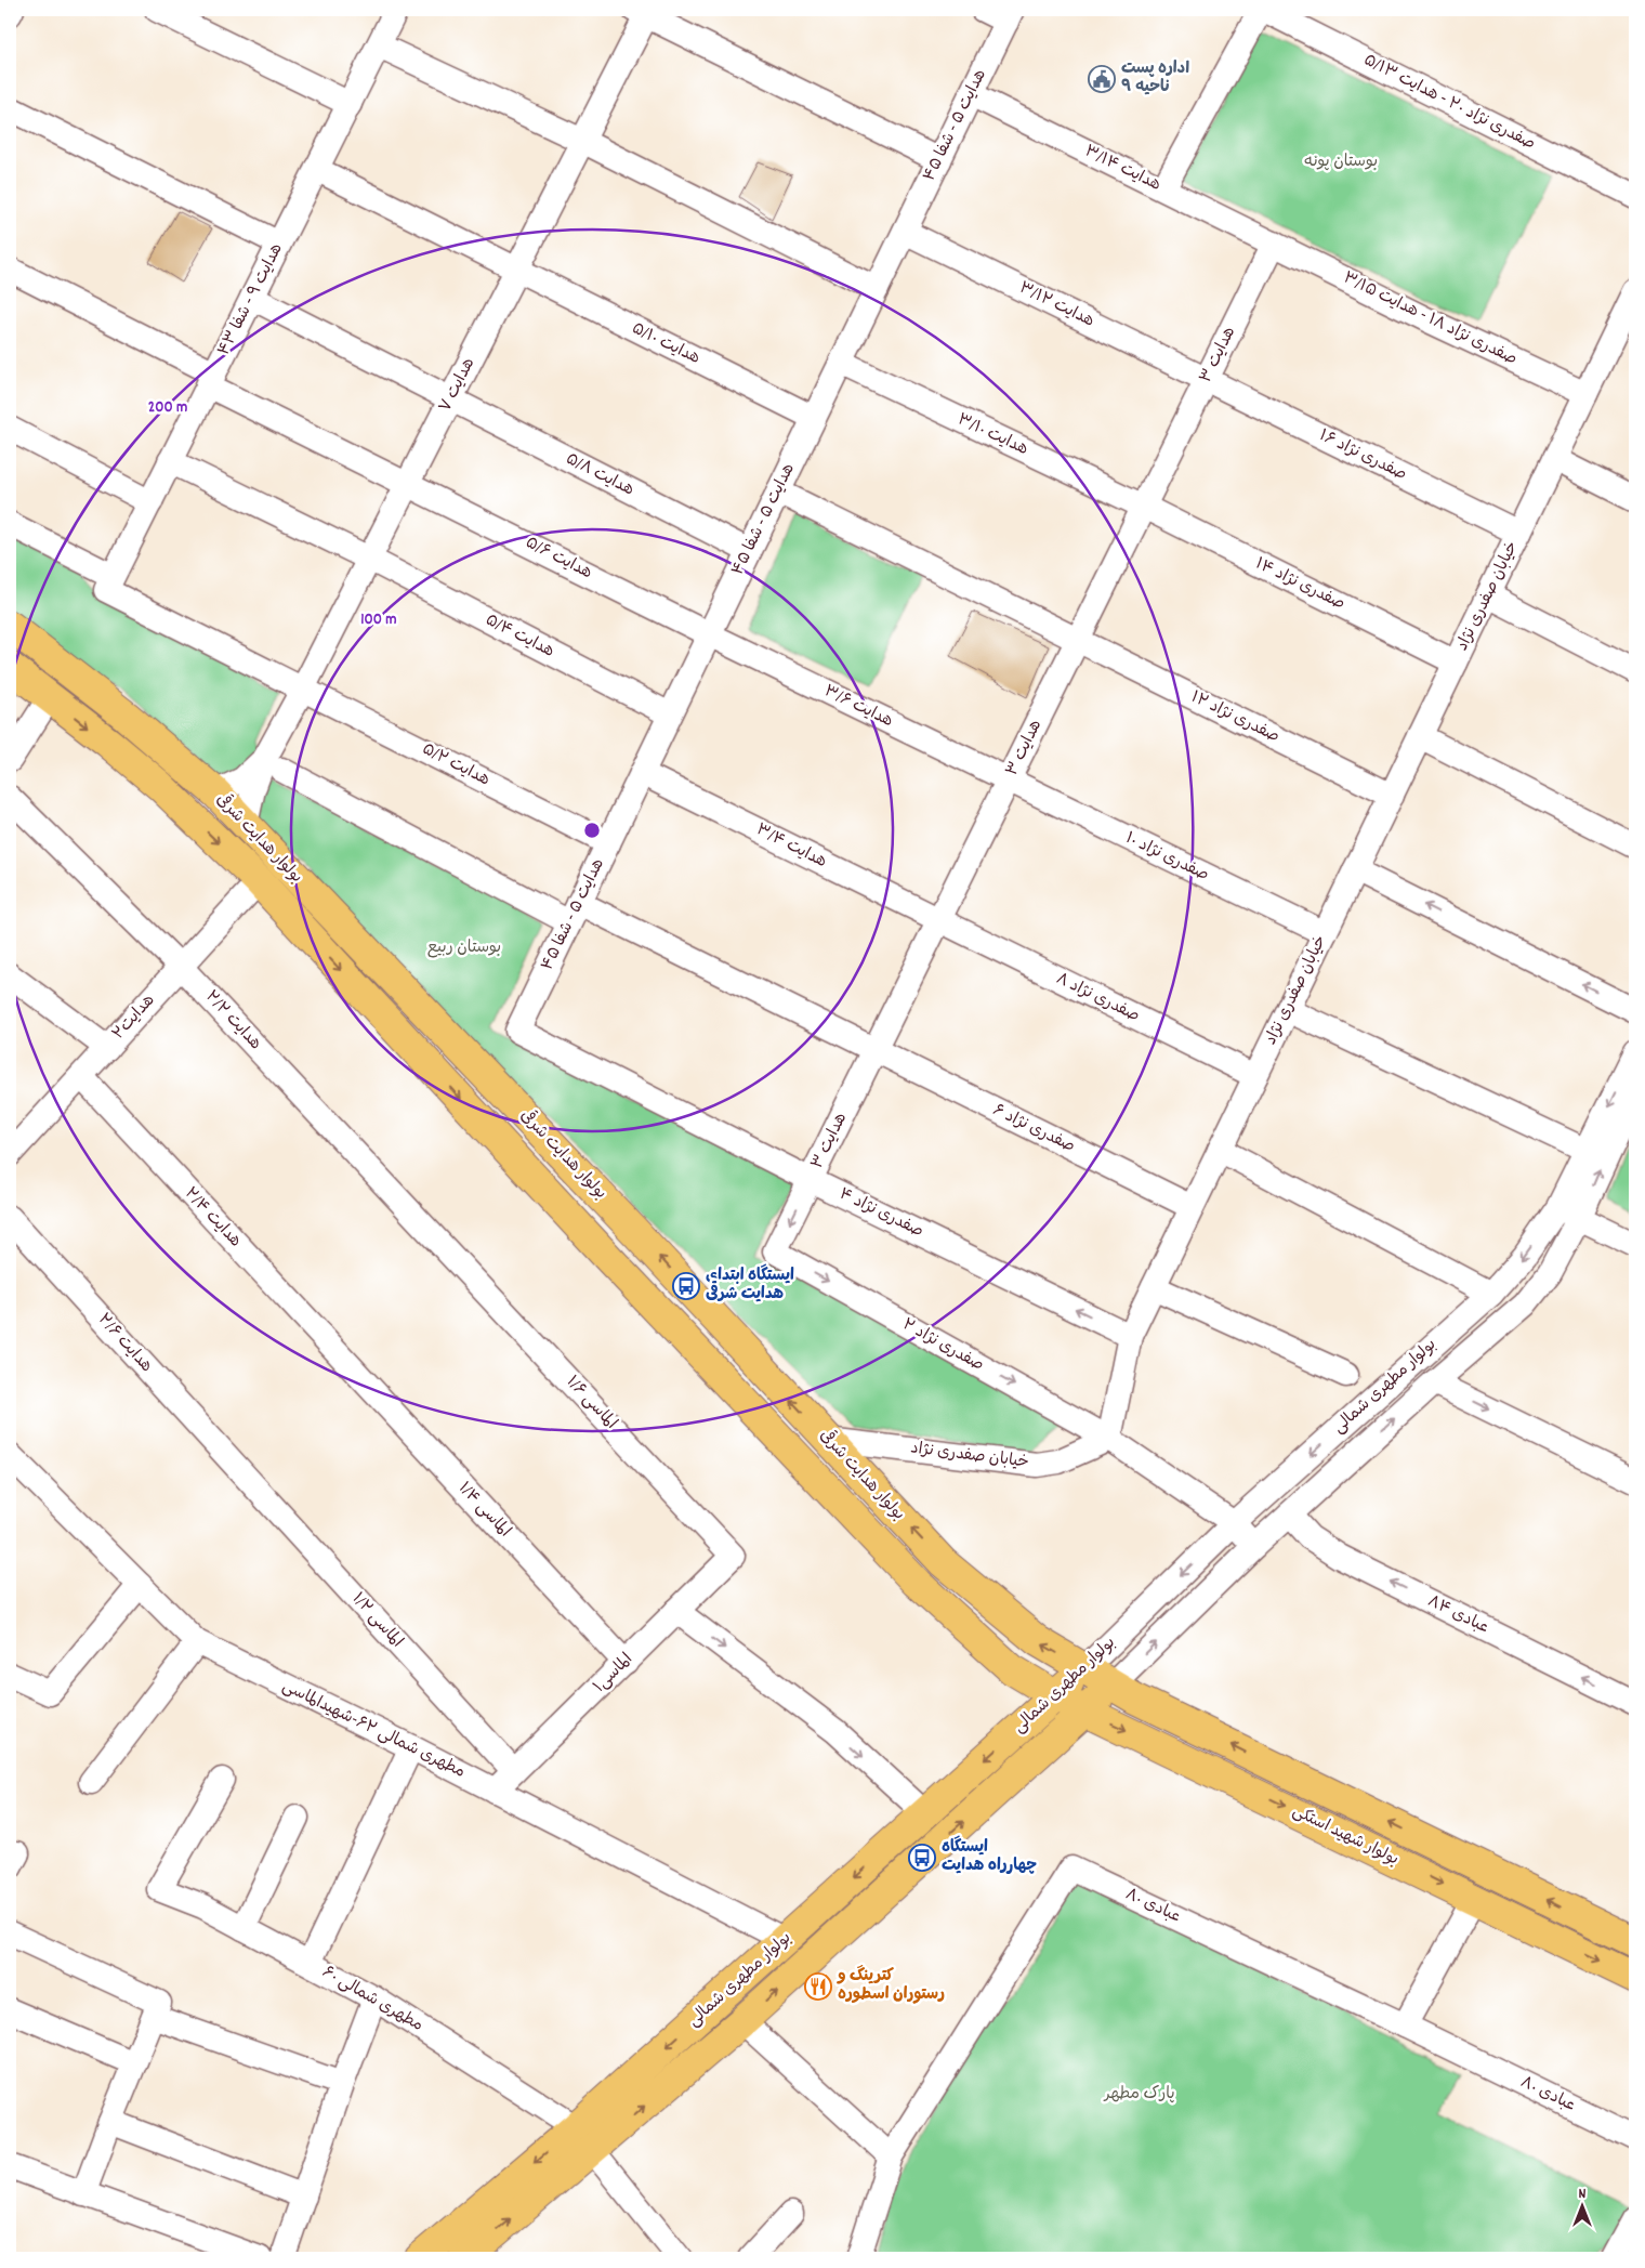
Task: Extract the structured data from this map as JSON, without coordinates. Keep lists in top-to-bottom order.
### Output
{
  "streets": {
    "main road": ["بولوار هدایت شرقی", "بولوار مطهری شمالی", "بولوار شهید استکی"],
    "street": [
      "صفدری نژاد ۲۰ - هدایت ۵/۱۳",
      "هدایت ۵ - شفا ۴۵",
      "هدایت ۳/۱۴",
      "هدایت ۹ - شفا ۴۳",
      "هدایت ۳/۱۲",
      "صفدری نژاد ۱۸ - هدایت ۳/۱۵",
      "هدایت ۵/۱۰",
      "هدایت ۳",
      "هدایت ۷",
      "هدایت ۳/۱۰",
      "صفدری نژاد ۱۶",
      "هدایت ۵/۸",
      "هدایت ۵/۶",
      "صفدری نژاد ۱۴",
      "خیابان صفدری نژاد",
      "هدایت ۵/۴",
      "هدایت ۳/۶",
      "صفدری نژاد ۱۲",
      "هدایت ۵/۲",
      "هدایت ۳/۴",
      "صفدری نژاد ۱۰",
      "صفدری نژاد ۸",
      "هدایت۲",
      "هدایت ۲/۲",
      "صفدری نژاد ۶",
      "صفدری نژاد ۴",
      "هدایت ۲/۴",
      "هدایت ۲/۶",
      "صفدری نژاد ۲",
      "الماسی ۱/۶",
      "الماسی ۱/۴",
      "عبادی ۸۴",
      "الماسی ۱/۲",
      "الماسی۱",
      "مطهری شمالی ۶۲-شهیدالماسی",
      "عبادی ۸۰",
      "مطهری شمالی ۶۰"
    ]
  },
  "crossings": [
    ["هدایت ۵ - شفا ۴۵", "هدایت ۳/۱۴"],
    ["هدایت ۵ - شفا ۴۵", "هدایت ۳/۱۲"],
    ["هدایت ۵ - شفا ۴۵", "هدایت ۵/۱۰"],
    ["هدایت ۵ - شفا ۴۵", "هدایت ۳/۱۰"],
    ["هدایت ۵ - شفا ۴۵", "هدایت ۵/۸"],
    ["هدایت ۵ - شفا ۴۵", "هدایت ۵/۶"],
    ["هدایت ۵ - شفا ۴۵", "هدایت ۵/۴"],
    ["هدایت ۵ - شفا ۴۵", "هدایت ۳/۶"],
    ["هدایت ۵ - شفا ۴۵", "صفدری نژاد ۱۲"],
    ["هدایت ۵ - شفا ۴۵", "هدایت ۵/۲"],
    ["هدایت ۵ - شفا ۴۵", "هدایت ۳/۴"],
    ["هدایت ۵ - شفا ۴۵", "صفدری نژاد ۶"],
    ["هدایت ۵ - شفا ۴۵", "صفدری نژاد ۴"],
    ["هدایت ۳/۱۴", "صفدری نژاد ۱۸ - هدایت ۳/۱۵"],
    ["هدایت ۳/۱۴", "هدایت ۳"],
    ["هدایت ۹ - شفا ۴۳", "هدایت ۵/۱۰"],
    ["هدایت ۹ - شفا ۴۳", "هدایت ۵/۸"],
    ["هدایت ۹ - شفا ۴۳", "هدایت ۵/۶"],
    ["هدایت ۹ - شفا ۴۳", "هدایت ۵/۴"],
    ["هدایت ۹ - شفا ۴۳", "هدایت ۵/۲"],
    ["هدایت ۳/۱۲", "هدایت ۳"],
    ["هدایت ۳/۱۲", "صفدری نژاد ۱۶"],
    ["صفدری نژاد ۱۸ - هدایت ۳/۱۵", "هدایت ۳"],
    ["صفدری نژاد ۱۸ - هدایت ۳/۱۵", "خیابان صفدری نژاد"],
    ["هدایت ۵/۱۰", "هدایت ۷"],
    ["هدایت ۳", "هدایت ۳/۱۰"],
    ["هدایت ۳", "صفدری نژاد ۱۶"],
    ["هدایت ۳", "صفدری نژاد ۱۴"],
    ["هدایت ۳", "هدایت ۳/۶"],
    ["هدایت ۳", "صفدری نژاد ۱۲"],
    ["هدایت ۳", "هدایت ۳/۴"],
    ["هدایت ۳", "صفدری نژاد ۱۰"],
    ["هدایت ۳", "صفدری نژاد ۸"],
    ["هدایت ۳", "صفدری نژاد ۶"],
    ["هدایت ۳", "صفدری نژاد ۴"],
    ["هدایت ۳", "صفدری نژاد ۲"],
    ["هدایت ۷", "هدایت ۵/۸"],
    ["هدایت ۷", "هدایت ۵/۶"],
    ["هدایت ۷", "هدایت ۵/۴"],
    ["هدایت ۷", "هدایت ۵/۲"],
    ["هدایت ۷", "بولوار هدایت شرقی"],
    ["هدایت ۷", "صفدری نژاد ۶"],
    ["هدایت ۳/۱۰", "صفدری نژاد ۱۴"],
    ["صفدری نژاد ۱۶", "خیابان صفدری نژاد"],
    ["هدایت ۵/۶", "هدایت ۳/۶"],
    ["صفدری نژاد ۱۴", "خیابان صفدری نژاد"],
    ["خیابان صفدری نژاد", "صفدری نژاد ۱۲"],
    ["خیابان صفدری نژاد", "بولوار هدایت شرقی"],
    ["خیابان صفدری نژاد", "صفدری نژاد ۱۰"],
    ["خیابان صفدری نژاد", "صفدری نژاد ۸"],
    ["خیابان صفدری نژاد", "صفدری نژاد ۶"],
    ["خیابان صفدری نژاد", "صفدری نژاد ۴"],
    ["خیابان صفدری نژاد", "صفدری نژاد ۲"],
    ["هدایت ۳/۶", "صفدری نژاد ۱۰"],
    ["بولوار هدایت شرقی", "هدایت۲"],
    ["بولوار هدایت شرقی", "بولوار مطهری شمالی"],
    ["بولوار هدایت شرقی", "بولوار شهید استکی"],
    ["هدایت ۳/۴", "صفدری نژاد ۸"],
    ["هدایت۲", "هدایت ۲/۲"],
    ["هدایت۲", "هدایت ۲/۴"],
    ["هدایت ۲/۲", "الماسی ۱/۶"],
    ["هدایت ۲/۴", "الماسی ۱/۴"],
    ["هدایت ۲/۶", "الماسی ۱/۲"],
    ["صفدری نژاد ۲", "بولوار مطهری شمالی"],
    ["بولوار مطهری شمالی", "عبادی ۸۴"],
    ["بولوار مطهری شمالی", "مطهری شمالی ۶۲-شهیدالماسی"],
    ["بولوار مطهری شمالی", "بولوار شهید استکی"],
    ["بولوار مطهری شمالی", "مطهری شمالی ۶۰"],
    ["الماسی ۱/۶", "الماسی۱"],
    ["الماسی ۱/۴", "الماسی۱"],
    ["الماسی ۱/۲", "الماسی۱"],
    ["الماسی۱", "مطهری شمالی ۶۲-شهیدالماسی"]
  ],
  "one_way": ["صفدری نژاد ۴", "صفدری نژاد ۲"],
  "parks": ["بوستان پونه", "بوستان ربیع", "پارک مطهر"],
  "places": {
    "public building": ["اداره پست ناحیه ۹"],
    "bus stop": ["ایستگاه ابتدای هدایت شرقی", "ایستگاه چهارراه هدایت"],
    "restaurant": ["کترینگ و رستوران اسطوره"]
  },
  "north": "top",
  "rings": ["200 m", "100 m"]
}
